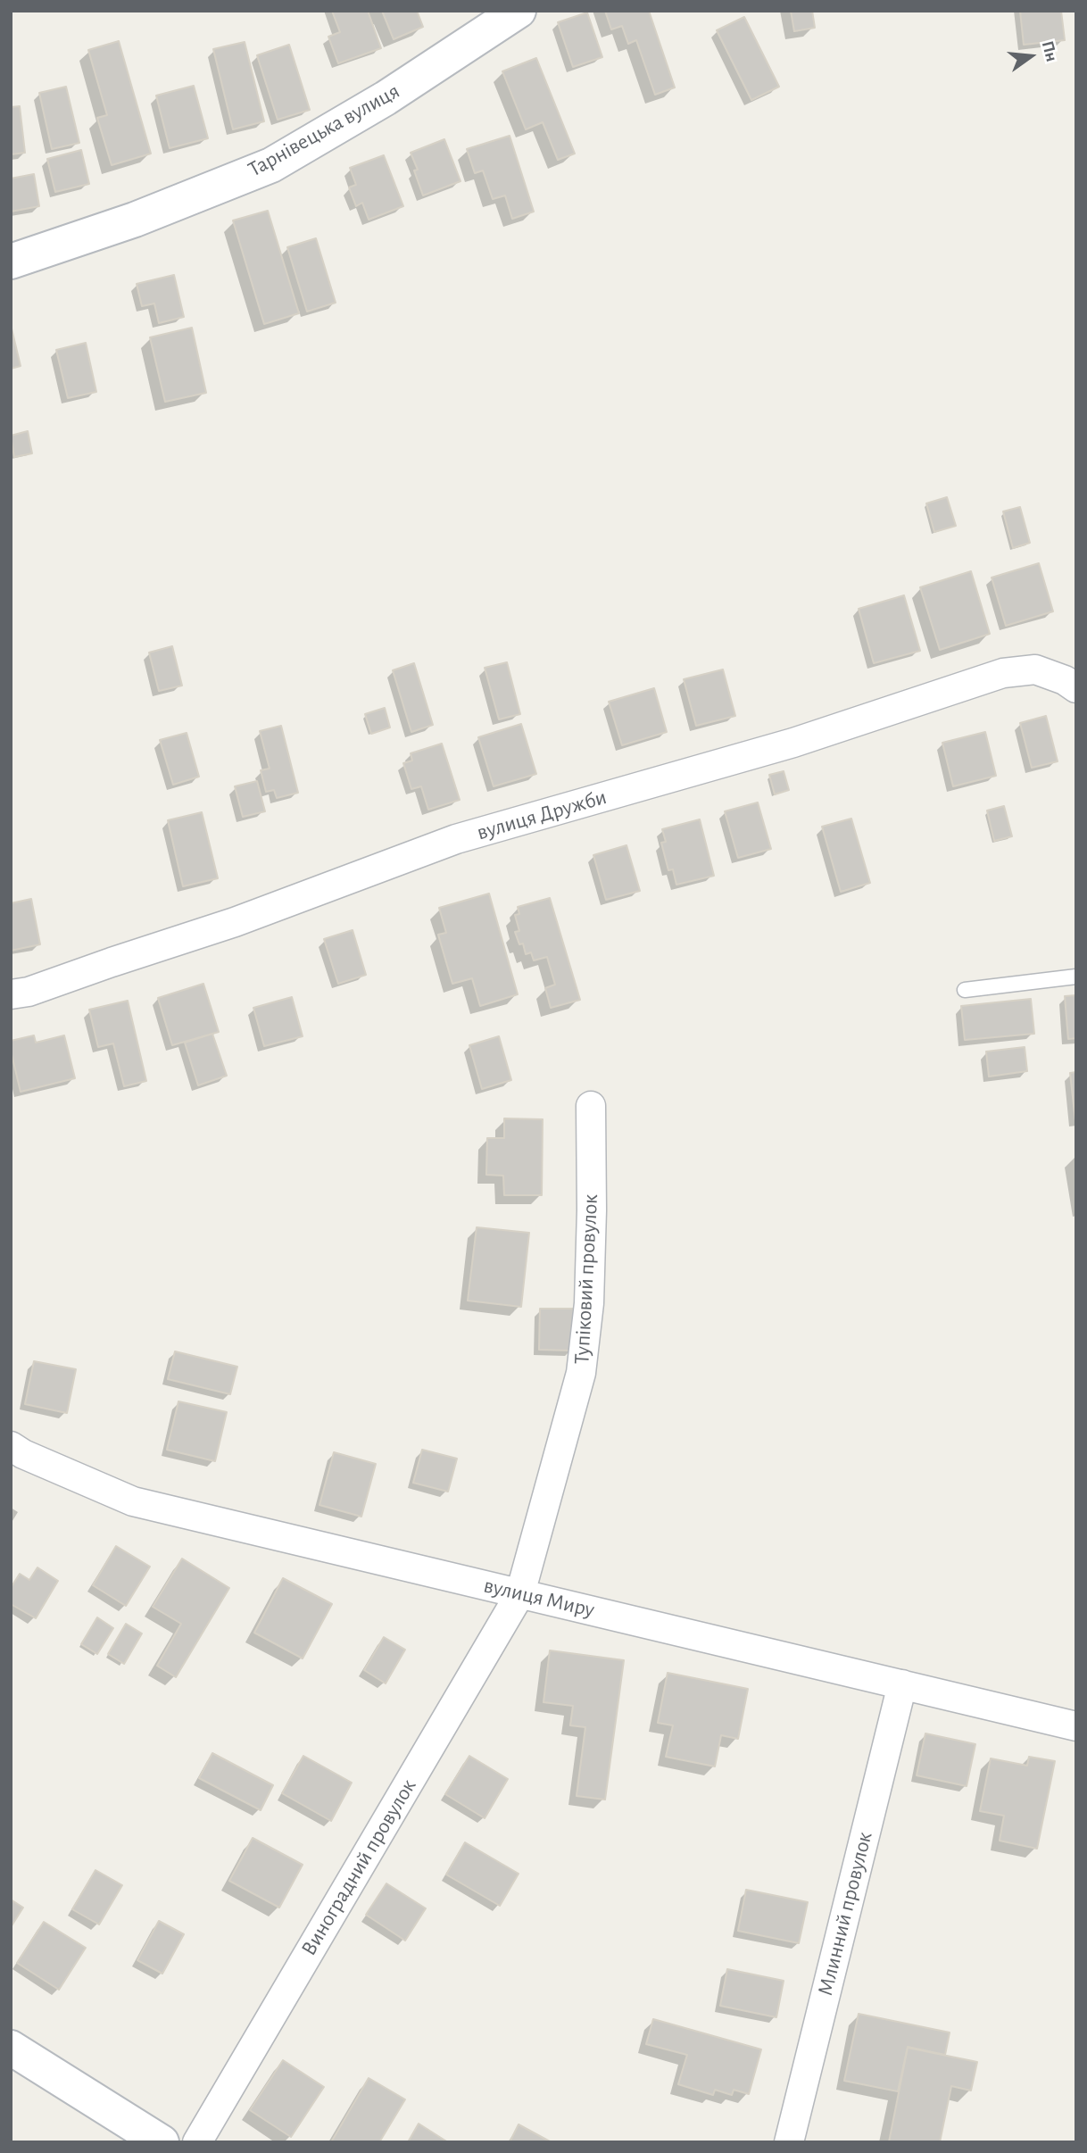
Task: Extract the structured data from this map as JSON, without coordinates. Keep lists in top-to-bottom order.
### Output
{
  "streets": {
    "street": [
      "Тарнівецька вулиця",
      "вулиця Дружби",
      "Тупіковий провулок",
      "вулиця Миру",
      "Виноградний провулок",
      "Млинний провулок"
    ]
  },
  "crossings": [
    ["Тупіковий провулок", "вулиця Миру"],
    ["Тупіковий провулок", "Виноградний провулок"],
    ["вулиця Миру", "Виноградний провулок"],
    ["вулиця Миру", "Млинний провулок"]
  ],
  "north": "right"
}
